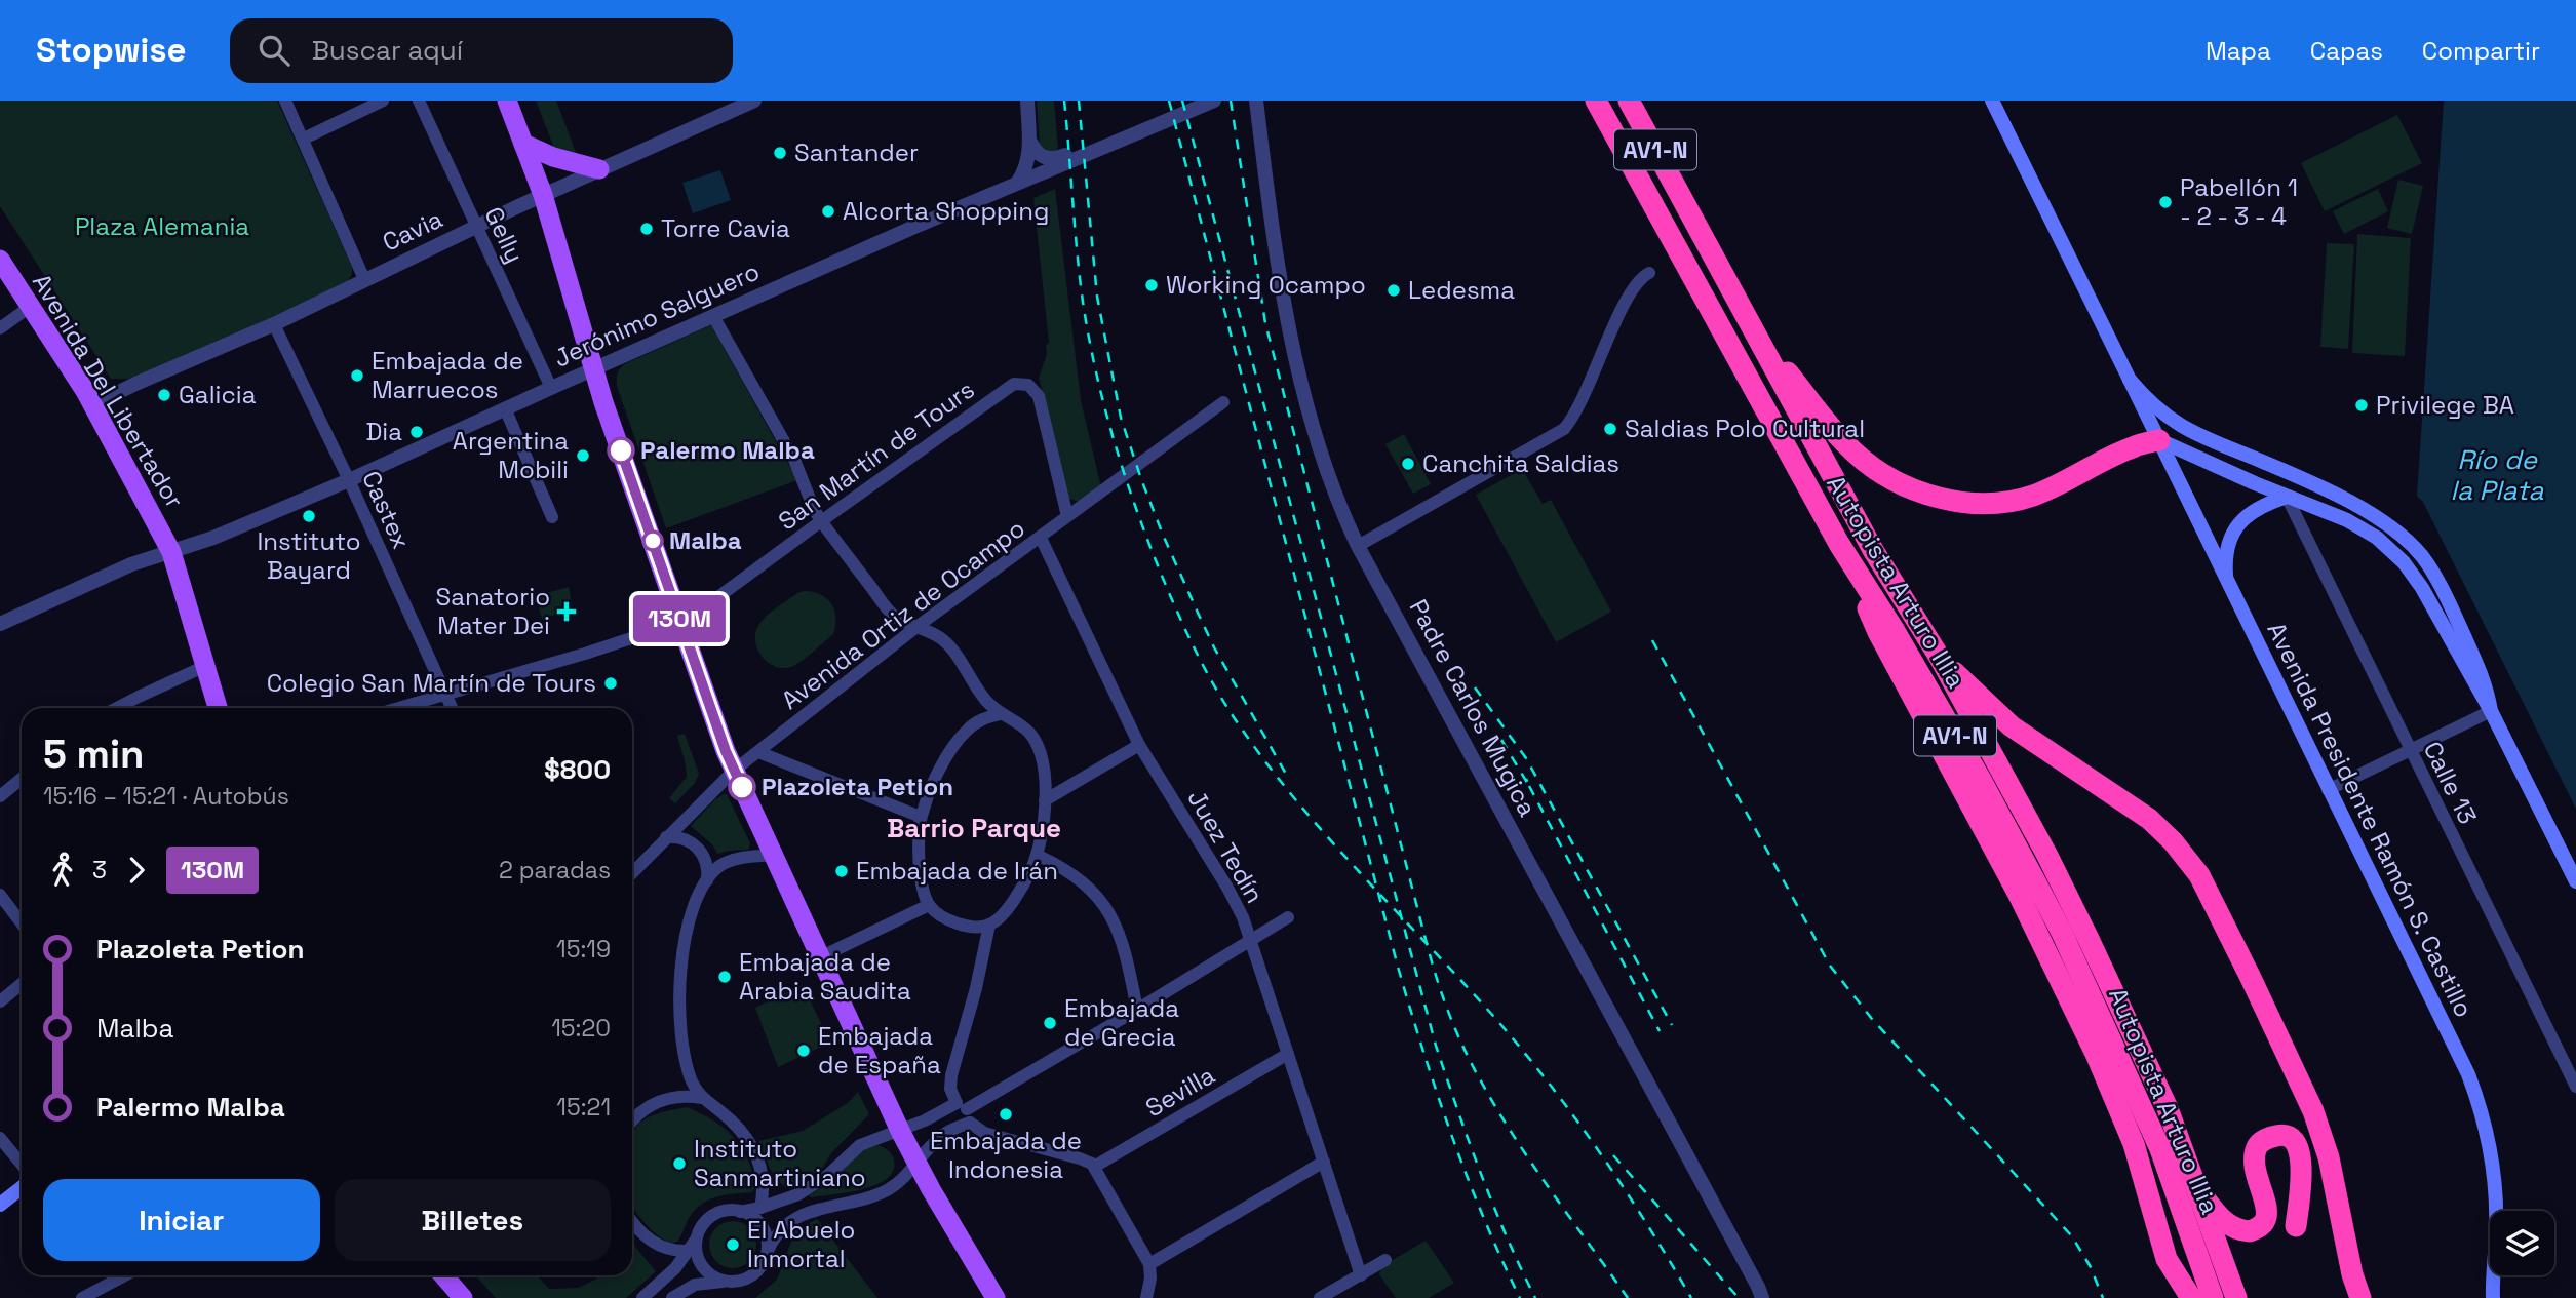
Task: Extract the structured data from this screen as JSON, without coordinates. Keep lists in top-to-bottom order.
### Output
{
  "streets": {
    "highway": ["AV1-N", "Autopista Arturo Illia"],
    "main road": ["Avenida Del Libertador", "Avenida Presidente Ramón S. Castillo"],
    "street": [
      "Cavia",
      "Gelly",
      "Jerónimo Salguero",
      "San Martín de Tours",
      "Castex",
      "Avenida Ortiz de Ocampo",
      "Padre Carlos Mugica",
      "Calle 13",
      "Juez Tedín",
      "Sevilla"
    ]
  },
  "crossings": [
    ["Cavia", "Gelly"],
    ["Cavia", "Avenida Del Libertador"],
    ["Cavia", "Castex"],
    ["Gelly", "Jerónimo Salguero"],
    ["Jerónimo Salguero", "Avenida Del Libertador"],
    ["Jerónimo Salguero", "Castex"],
    ["San Martín de Tours", "Castex"],
    ["San Martín de Tours", "Avenida Ortiz de Ocampo"],
    ["Avenida Ortiz de Ocampo", "Juez Tedín"],
    ["Juez Tedín", "Sevilla"]
  ],
  "districts": ["Barrio Parque"],
  "water": ["Río de la Plata"],
  "parks": ["Plaza Alemania"],
  "places": {
    "other": [
      "Santander",
      "Pabellón 1 - 2 - 3 - 4",
      "Alcorta Shopping",
      "Torre Cavia",
      "Working Ocampo",
      "Ledesma",
      "Embajada de Marruecos",
      "Galicia",
      "Privilege BA",
      "Saldias Polo Cultural",
      "Dia",
      "Palermo Malba",
      "Argentina Mobili",
      "Canchita Saldias",
      "Instituto Bayard",
      "Malba",
      "Colegio San Martín de Tours",
      "Plazoleta Petion",
      "Embajada de Irán",
      "Embajada de Arabia Saudita",
      "Embajada de Grecia",
      "Embajada de España",
      "Embajada de Indonesia",
      "Instituto Sanmartiniano",
      "El Abuelo Inmortal"
    ],
    "health": ["Sanatorio Mater Dei"]
  },
  "lines": ["bus line 130M"],
  "page": {
    "header": "Stopwise",
    "search": "Buscar aquí",
    "nav": ["Mapa", "Capas", "Compartir"],
    "on_map": "130M",
    "heading": ["5 min", "15:16 – 15:21 · Autobús", "$800"],
    "legs": ["3", "130M", "2 paradas"],
    "list": [
      {
        "name": "Plazoleta Petion",
        "value": "15:19"
      },
      {
        "name": "Malba",
        "value": "15:20"
      },
      {
        "name": "Palermo Malba",
        "value": "15:21"
      }
    ],
    "buttons": ["Iniciar", "Billetes"]
  }
}
